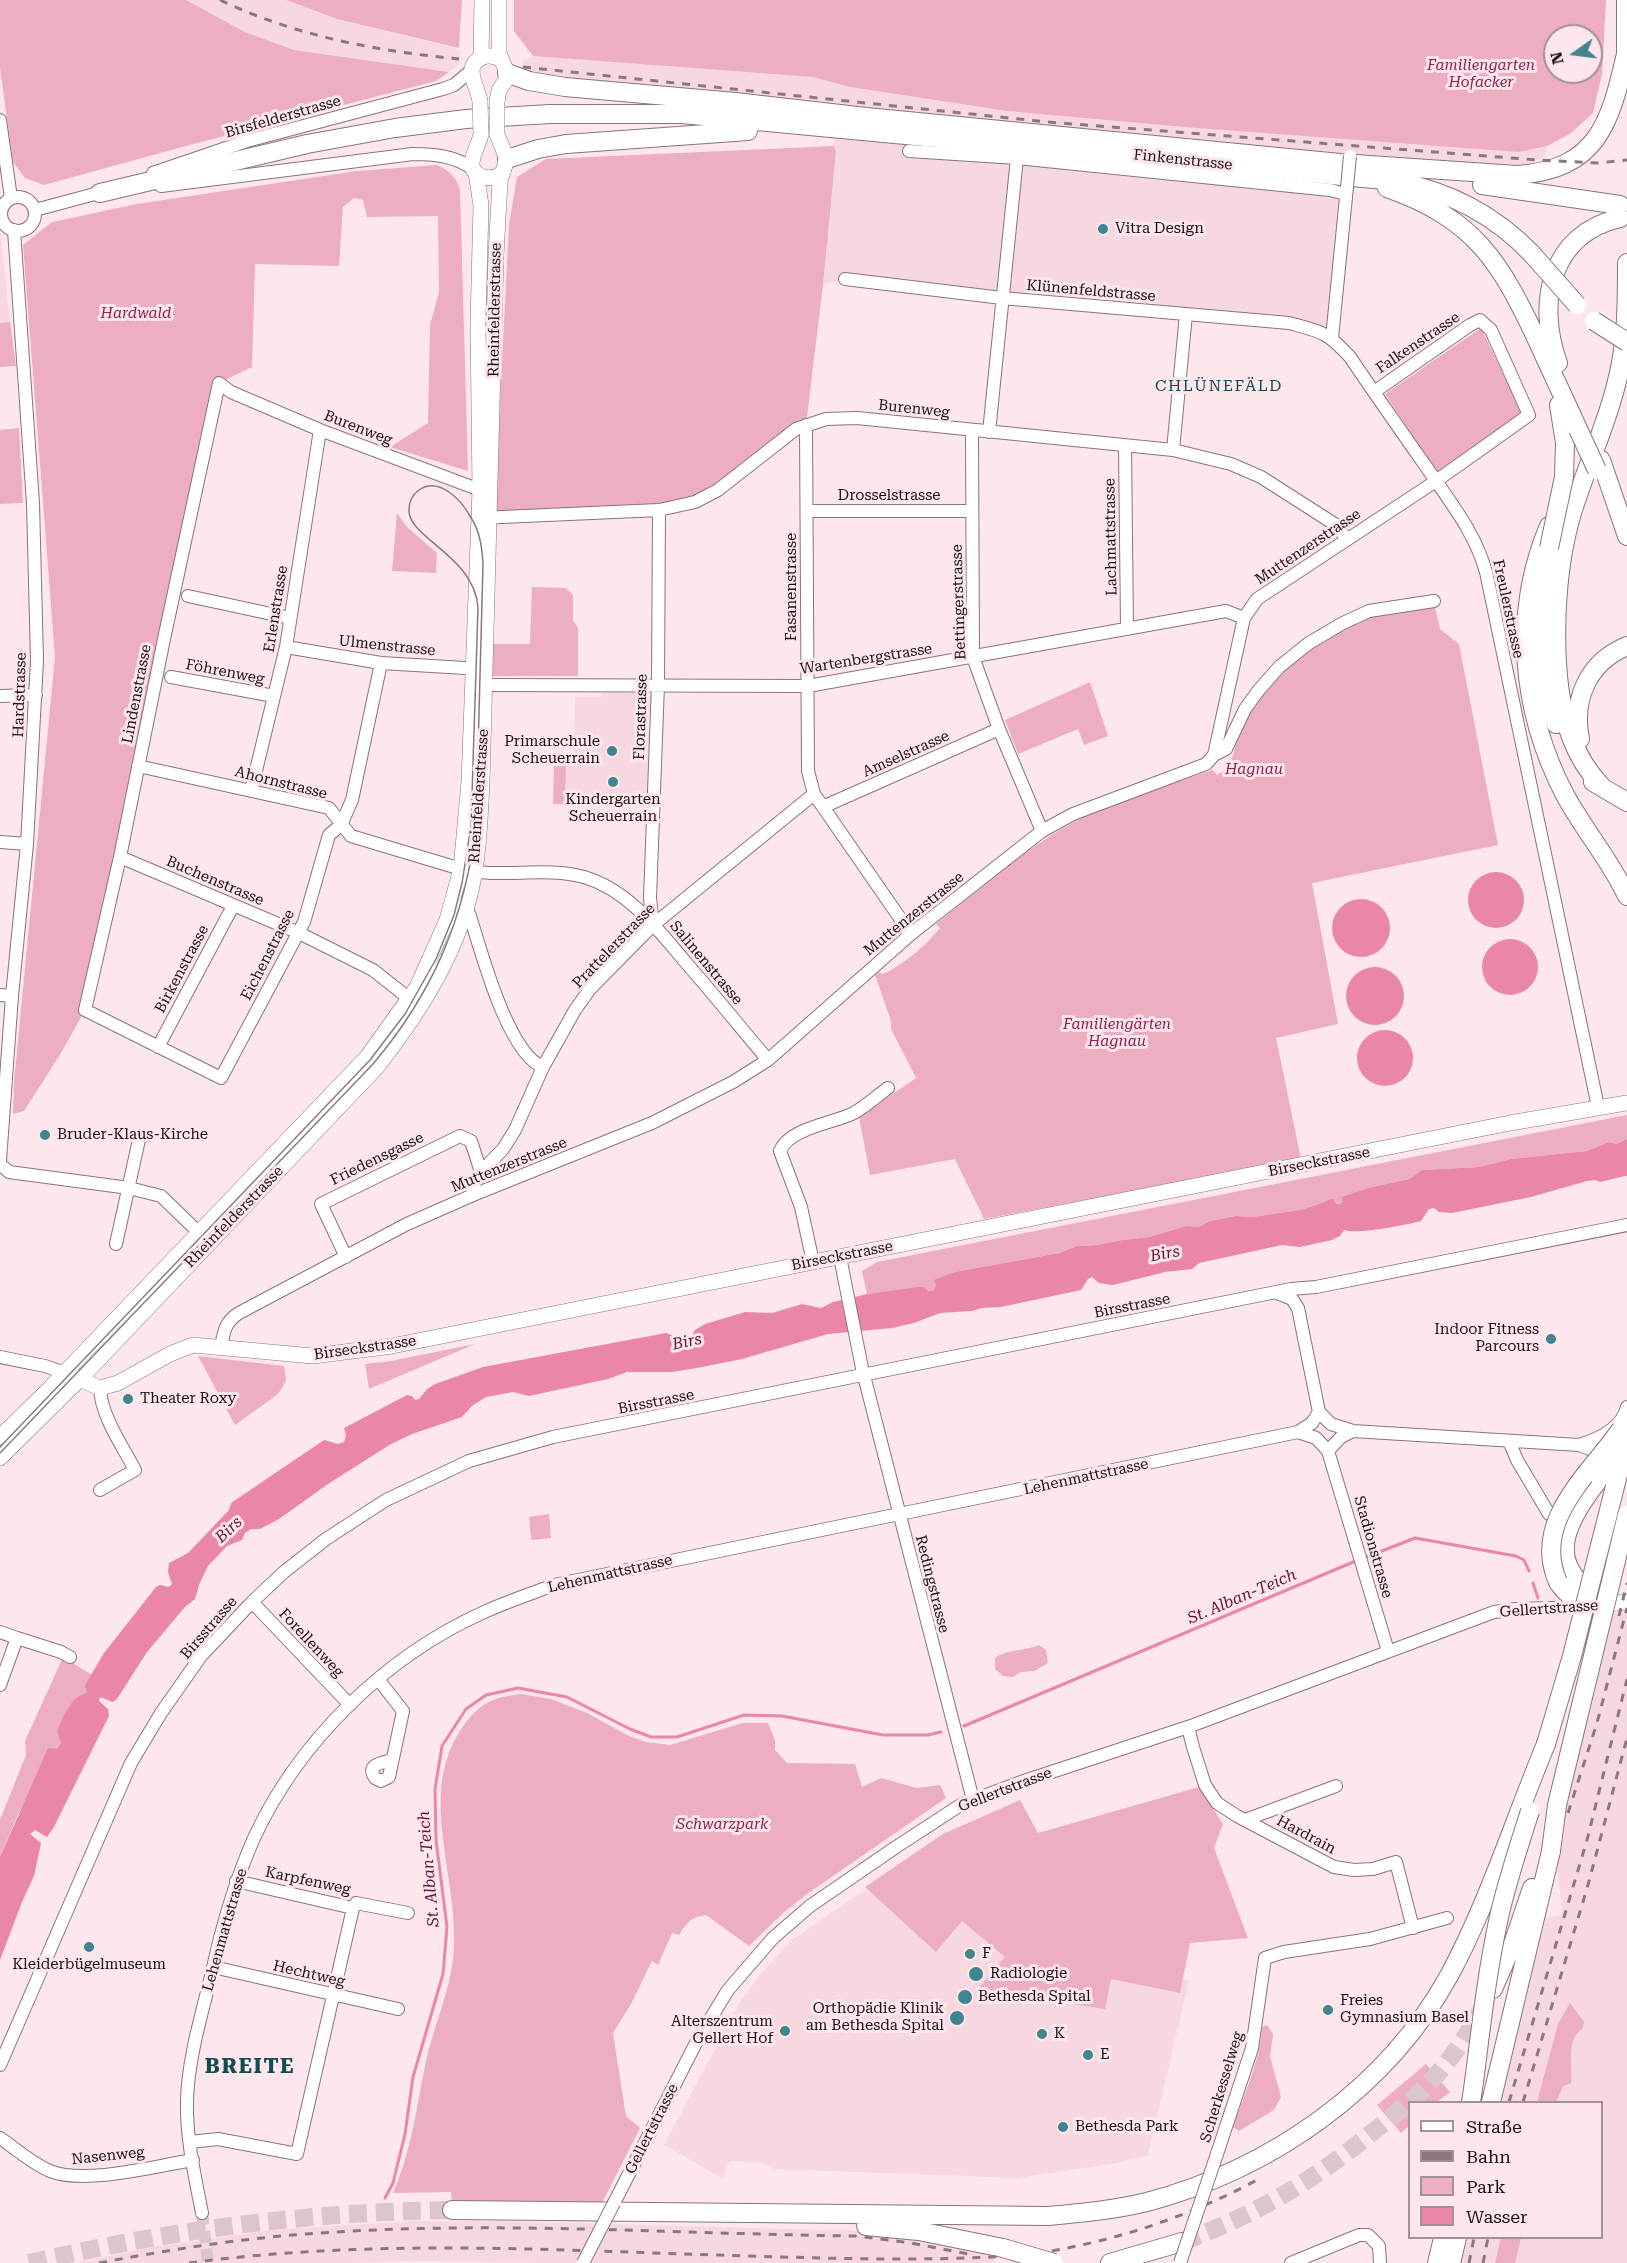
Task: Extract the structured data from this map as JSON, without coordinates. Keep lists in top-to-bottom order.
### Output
{
  "streets": {
    "main road": ["Rheinfelderstrasse", "Birseckstrasse"],
    "street": [
      "Birsfelderstrasse",
      "Finkenstrasse",
      "Klünenfeldstrasse",
      "Falkenstrasse",
      "Burenweg",
      "Drosselstrasse",
      "Lachmattstrasse",
      "Muttenzerstrasse",
      "Fasanenstrasse",
      "Bettingerstrasse",
      "Erlenstrasse",
      "Freulerstrasse",
      "Ulmenstrasse",
      "Wartenbergstrasse",
      "Föhrenweg",
      "Lindenstrasse",
      "Hardstrasse",
      "Florastrasse",
      "Amselstrasse",
      "Ahornstrasse",
      "Buchenstrasse",
      "Prattelerstrasse",
      "Eichenstrasse",
      "Salinenstrasse",
      "Birkenstrasse",
      "Friedensgasse",
      "Birsstrasse",
      "Lehenmattstrasse",
      "Stadionstrasse",
      "Redingstrasse",
      "Gellertstrasse",
      "Forellenweg",
      "Hardrain",
      "Karpfenweg",
      "Hechtweg",
      "Scherkesselweg",
      "Nasenweg"
    ]
  },
  "crossings": [
    ["Birsfelderstrasse", "Rheinfelderstrasse"],
    ["Birsfelderstrasse", "Hardstrasse"],
    ["Klünenfeldstrasse", "Freulerstrasse"],
    ["Rheinfelderstrasse", "Burenweg"],
    ["Rheinfelderstrasse", "Ulmenstrasse"],
    ["Rheinfelderstrasse", "Wartenbergstrasse"],
    ["Rheinfelderstrasse", "Ahornstrasse"],
    ["Rheinfelderstrasse", "Buchenstrasse"],
    ["Rheinfelderstrasse", "Salinenstrasse"],
    ["Falkenstrasse", "Muttenzerstrasse"],
    ["Falkenstrasse", "Freulerstrasse"],
    ["Burenweg", "Lachmattstrasse"],
    ["Burenweg", "Muttenzerstrasse"],
    ["Burenweg", "Fasanenstrasse"],
    ["Burenweg", "Bettingerstrasse"],
    ["Burenweg", "Erlenstrasse"],
    ["Burenweg", "Lindenstrasse"],
    ["Burenweg", "Florastrasse"],
    ["Drosselstrasse", "Fasanenstrasse"],
    ["Drosselstrasse", "Bettingerstrasse"],
    ["Lachmattstrasse", "Wartenbergstrasse"],
    ["Muttenzerstrasse", "Bettingerstrasse"],
    ["Muttenzerstrasse", "Freulerstrasse"],
    ["Muttenzerstrasse", "Wartenbergstrasse"],
    ["Muttenzerstrasse", "Prattelerstrasse"],
    ["Muttenzerstrasse", "Salinenstrasse"],
    ["Muttenzerstrasse", "Friedensgasse"],
    ["Muttenzerstrasse", "Birseckstrasse"],
    ["Fasanenstrasse", "Wartenbergstrasse"],
    ["Fasanenstrasse", "Prattelerstrasse"],
    ["Bettingerstrasse", "Wartenbergstrasse"],
    ["Bettingerstrasse", "Amselstrasse"],
    ["Erlenstrasse", "Ulmenstrasse"],
    ["Erlenstrasse", "Föhrenweg"],
    ["Erlenstrasse", "Ahornstrasse"],
    ["Freulerstrasse", "Birseckstrasse"],
    ["Ulmenstrasse", "Eichenstrasse"],
    ["Wartenbergstrasse", "Florastrasse"],
    ["Lindenstrasse", "Ahornstrasse"],
    ["Lindenstrasse", "Buchenstrasse"],
    ["Lindenstrasse", "Eichenstrasse"],
    ["Florastrasse", "Prattelerstrasse"],
    ["Florastrasse", "Salinenstrasse"],
    ["Ahornstrasse", "Eichenstrasse"],
    ["Ahornstrasse", "Salinenstrasse"],
    ["Buchenstrasse", "Eichenstrasse"],
    ["Buchenstrasse", "Birkenstrasse"],
    ["Prattelerstrasse", "Salinenstrasse"],
    ["Prattelerstrasse", "Friedensgasse"],
    ["Eichenstrasse", "Birkenstrasse"],
    ["Birseckstrasse", "Redingstrasse"],
    ["Birsstrasse", "Redingstrasse"],
    ["Birsstrasse", "Forellenweg"],
    ["Lehenmattstrasse", "Redingstrasse"],
    ["Lehenmattstrasse", "Forellenweg"],
    ["Lehenmattstrasse", "Karpfenweg"],
    ["Lehenmattstrasse", "Hechtweg"],
    ["Lehenmattstrasse", "Nasenweg"],
    ["Stadionstrasse", "Gellertstrasse"],
    ["Redingstrasse", "Gellertstrasse"],
    ["Gellertstrasse", "Hardrain"],
    ["Hardrain", "Scherkesselweg"]
  ],
  "districts": ["CHLÜNEFÄLD", "BREITE"],
  "water": ["Birs", "St. Alban-Teich"],
  "parks": [
    "Familiengarten Hofacker",
    "Hardwald",
    "Hagnau",
    "Familiengärten Hagnau",
    "Schwarzpark"
  ],
  "places": [
    "Vitra Design",
    "Primarschule Scheuerrain",
    "Kindergarten Scheuerrain",
    "Bruder-Klaus-Kirche",
    "Indoor Fitness Parcours",
    "Theater Roxy",
    "Kleiderbügelmuseum",
    "F",
    "Radiologie",
    "Bethesda Spital",
    "Freies Gymnasium Basel",
    "Orthopädie Klinik am Bethesda Spital",
    "Alterszentrum Gellert Hof",
    "K",
    "E",
    "Bethesda Park"
  ],
  "legend": [
    "Straße",
    "Bahn",
    "Park",
    "Wasser"
  ],
  "north": "left"
}
